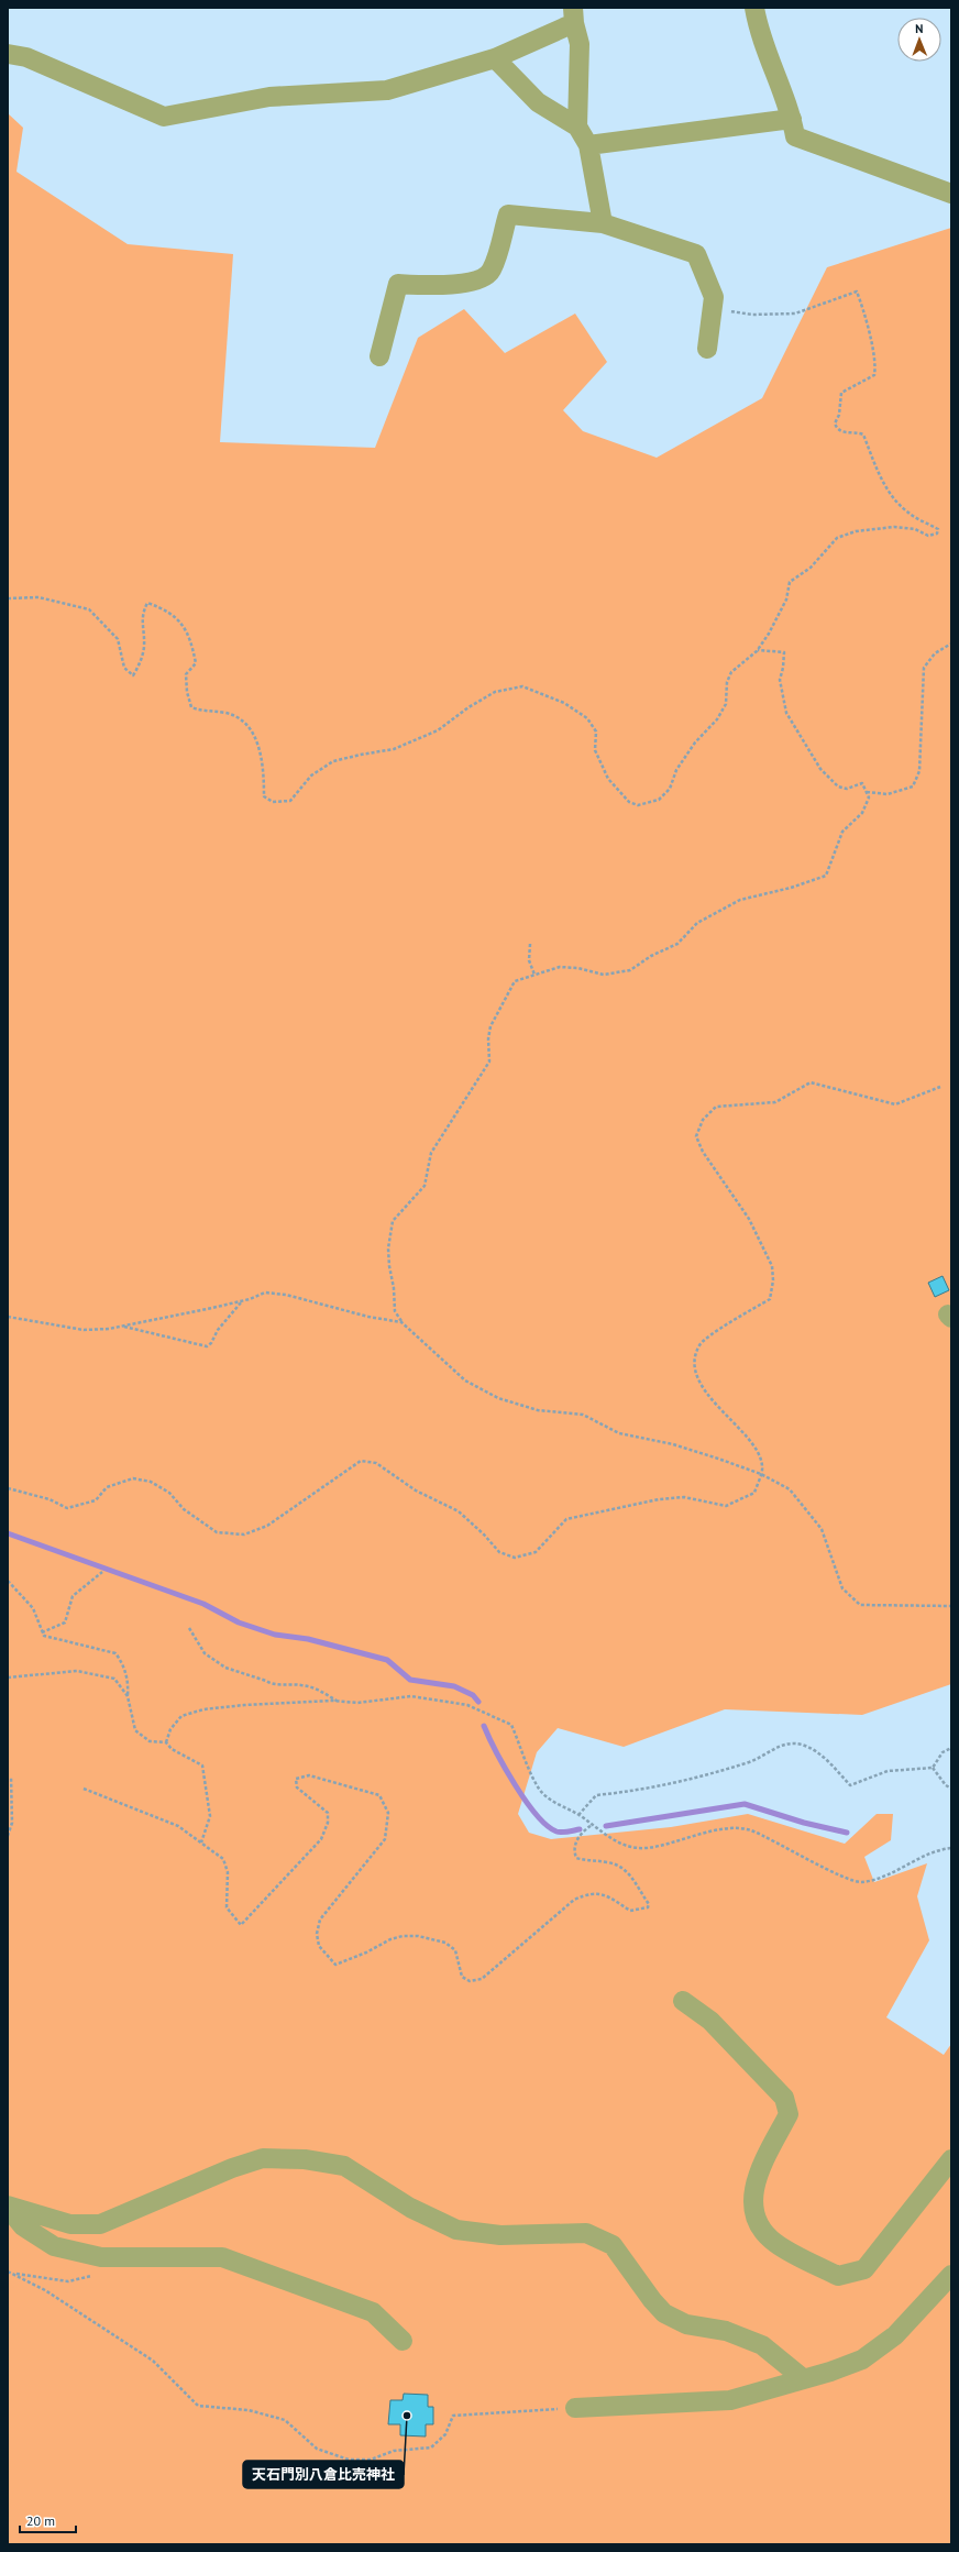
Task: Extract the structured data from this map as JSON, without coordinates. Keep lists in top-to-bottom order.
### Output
{
  "places": ["天石門別八倉比売神社"],
  "scale_bar": "20 m",
  "north": "top"
}
